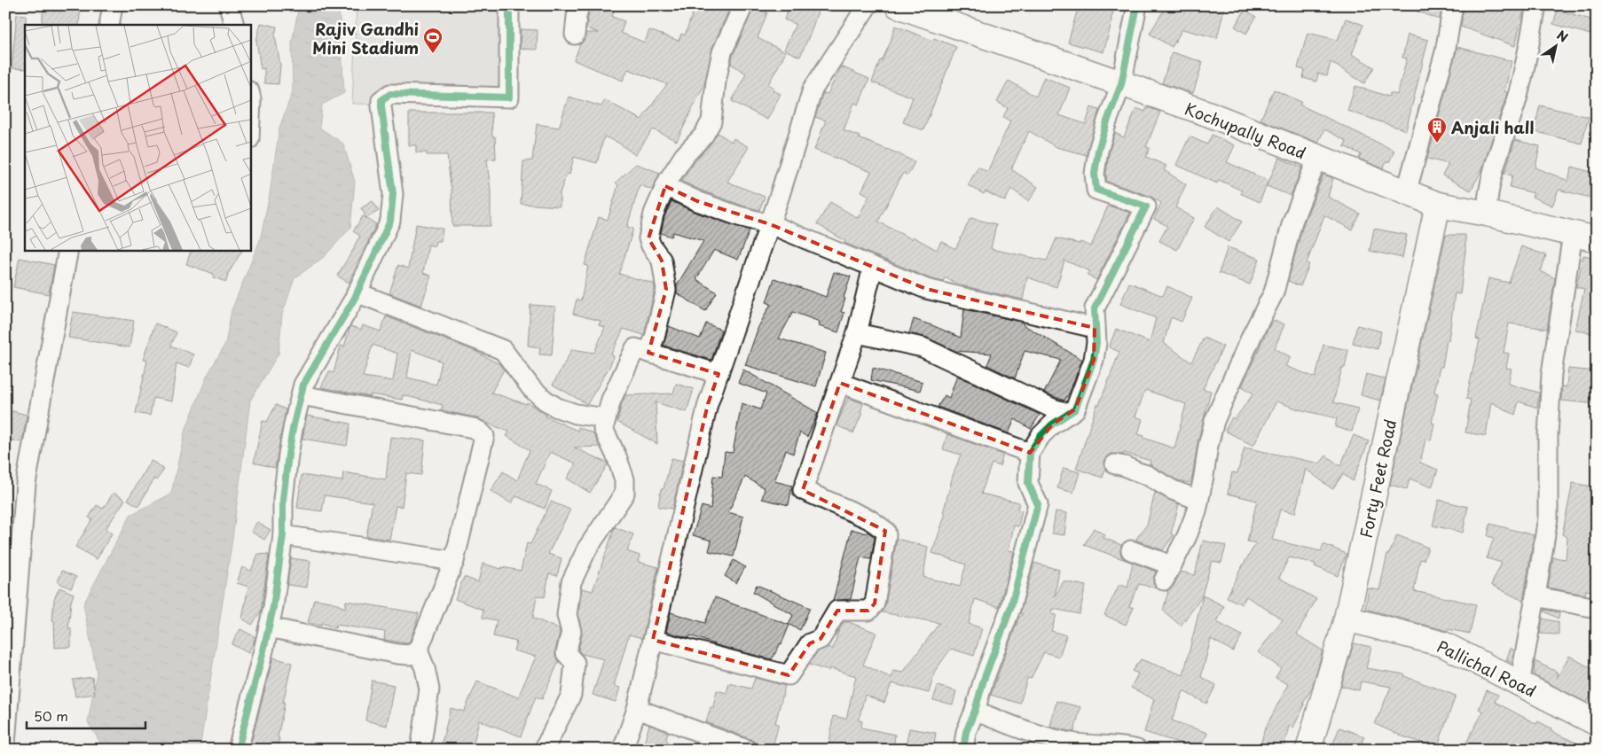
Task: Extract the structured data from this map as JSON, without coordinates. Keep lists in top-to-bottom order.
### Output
{
  "streets": {
    "main road": ["Kochupally Road", "Forty Feet Road", "Pallichal Road"]
  },
  "crossings": [
    ["Kochupally Road", "Forty Feet Road"],
    ["Forty Feet Road", "Pallichal Road"]
  ],
  "places": {
    "sports": ["Rajiv Gandhi Mini Stadium"],
    "building": ["Anjali hall"]
  },
  "scale_bar": "50 m",
  "north": "top right"
}
